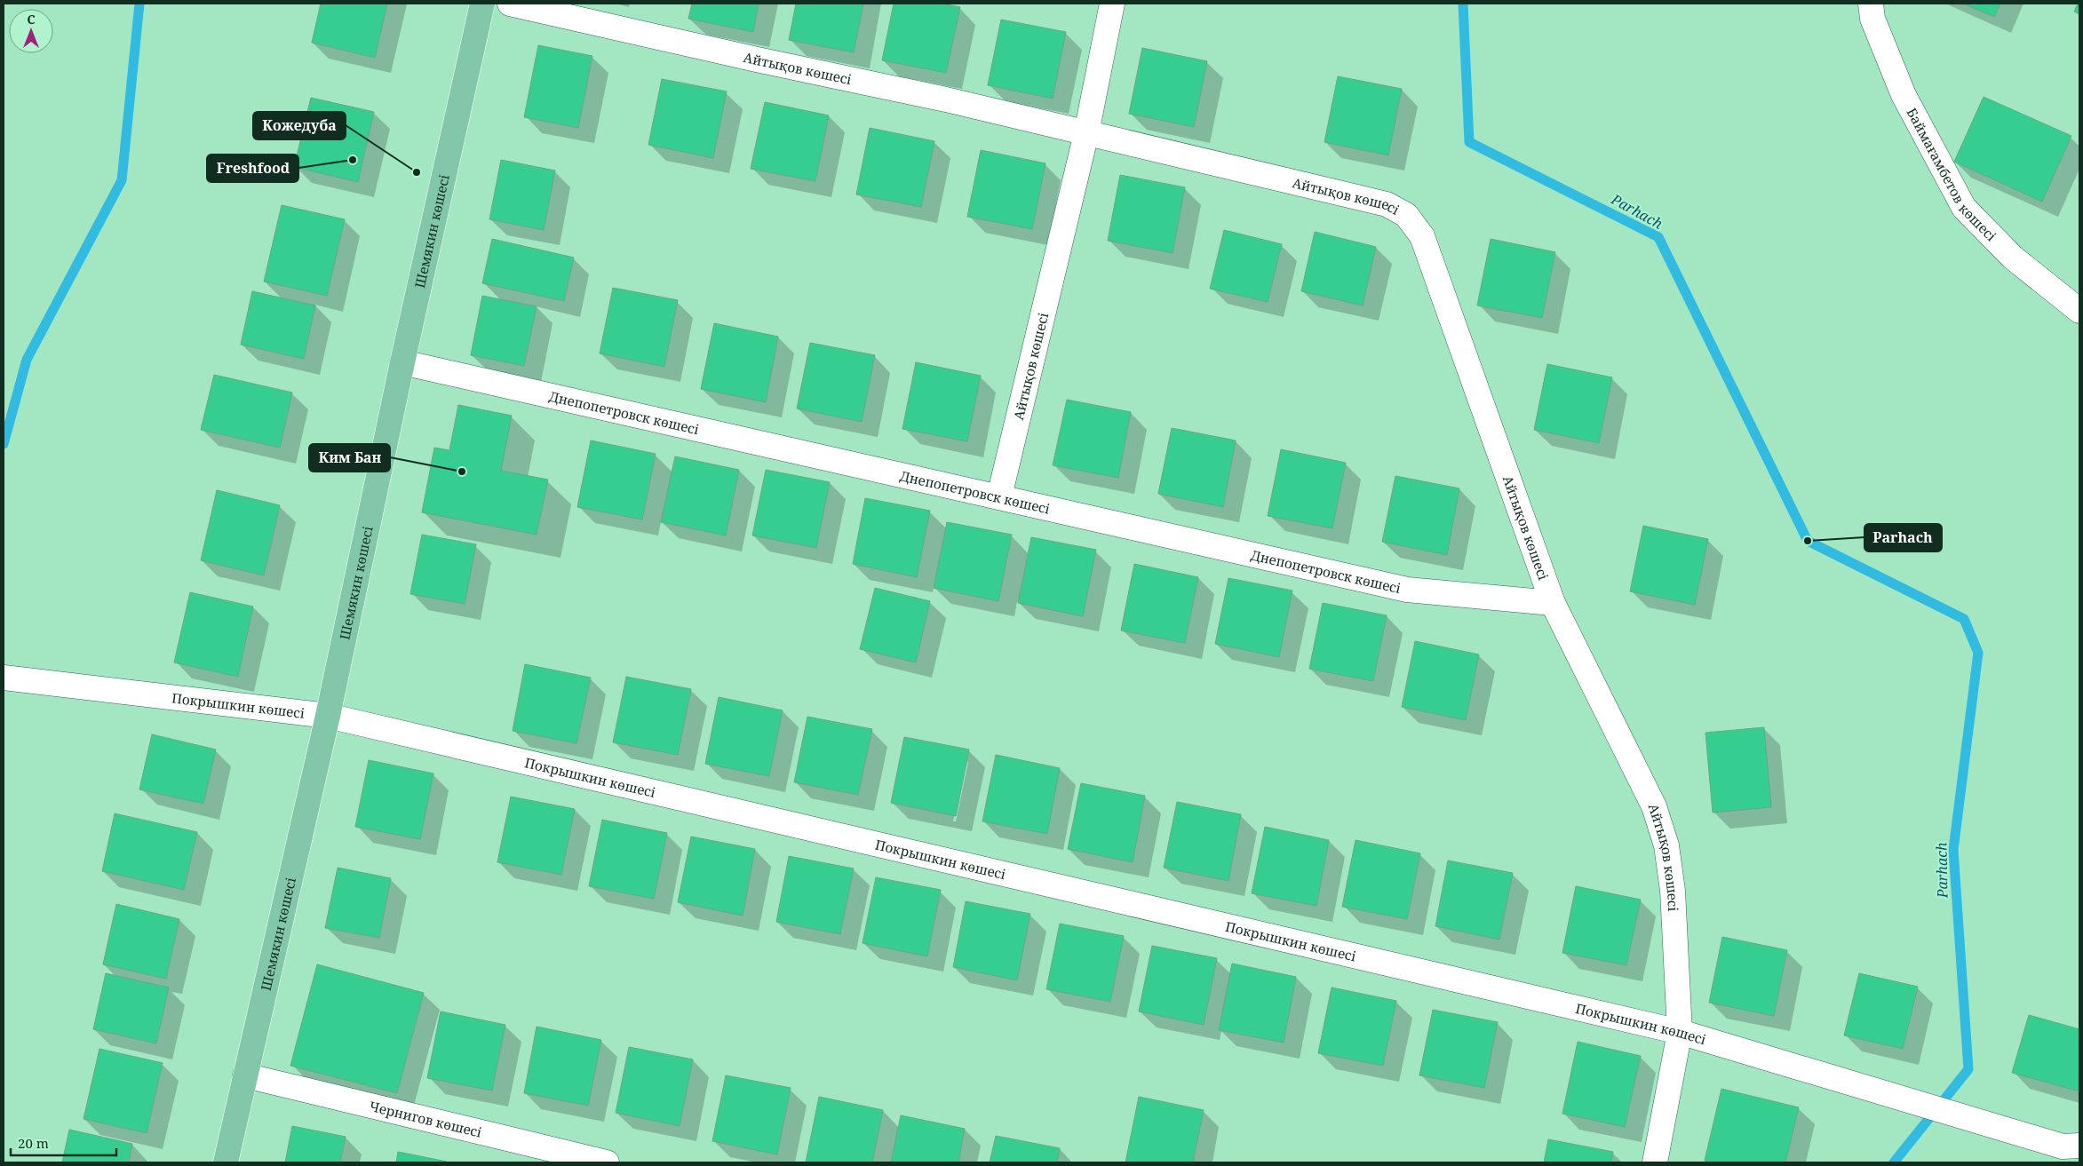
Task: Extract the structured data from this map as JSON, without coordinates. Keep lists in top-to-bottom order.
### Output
{
  "streets": {
    "main road": ["Шемякин көшесі"],
    "street": [
      "Айтықов көшесі",
      "Баймағамбетов көшесі",
      "Днепопетровск көшесі",
      "Покрышкин көшесі",
      "Чернигов көшесі"
    ]
  },
  "crossings": [
    ["Айтықов көшесі", "Днепопетровск көшесі"],
    ["Айтықов көшесі", "Покрышкин көшесі"],
    ["Шемякин көшесі", "Днепопетровск көшесі"],
    ["Шемякин көшесі", "Покрышкин көшесі"],
    ["Шемякин көшесі", "Чернигов көшесі"]
  ],
  "water": ["Parhach"],
  "places": [
    "Freshfood",
    "Кожедуба",
    "Ким Бан",
    "Parhach"
  ],
  "scale_bar": "20 m",
  "north": "top"
}
